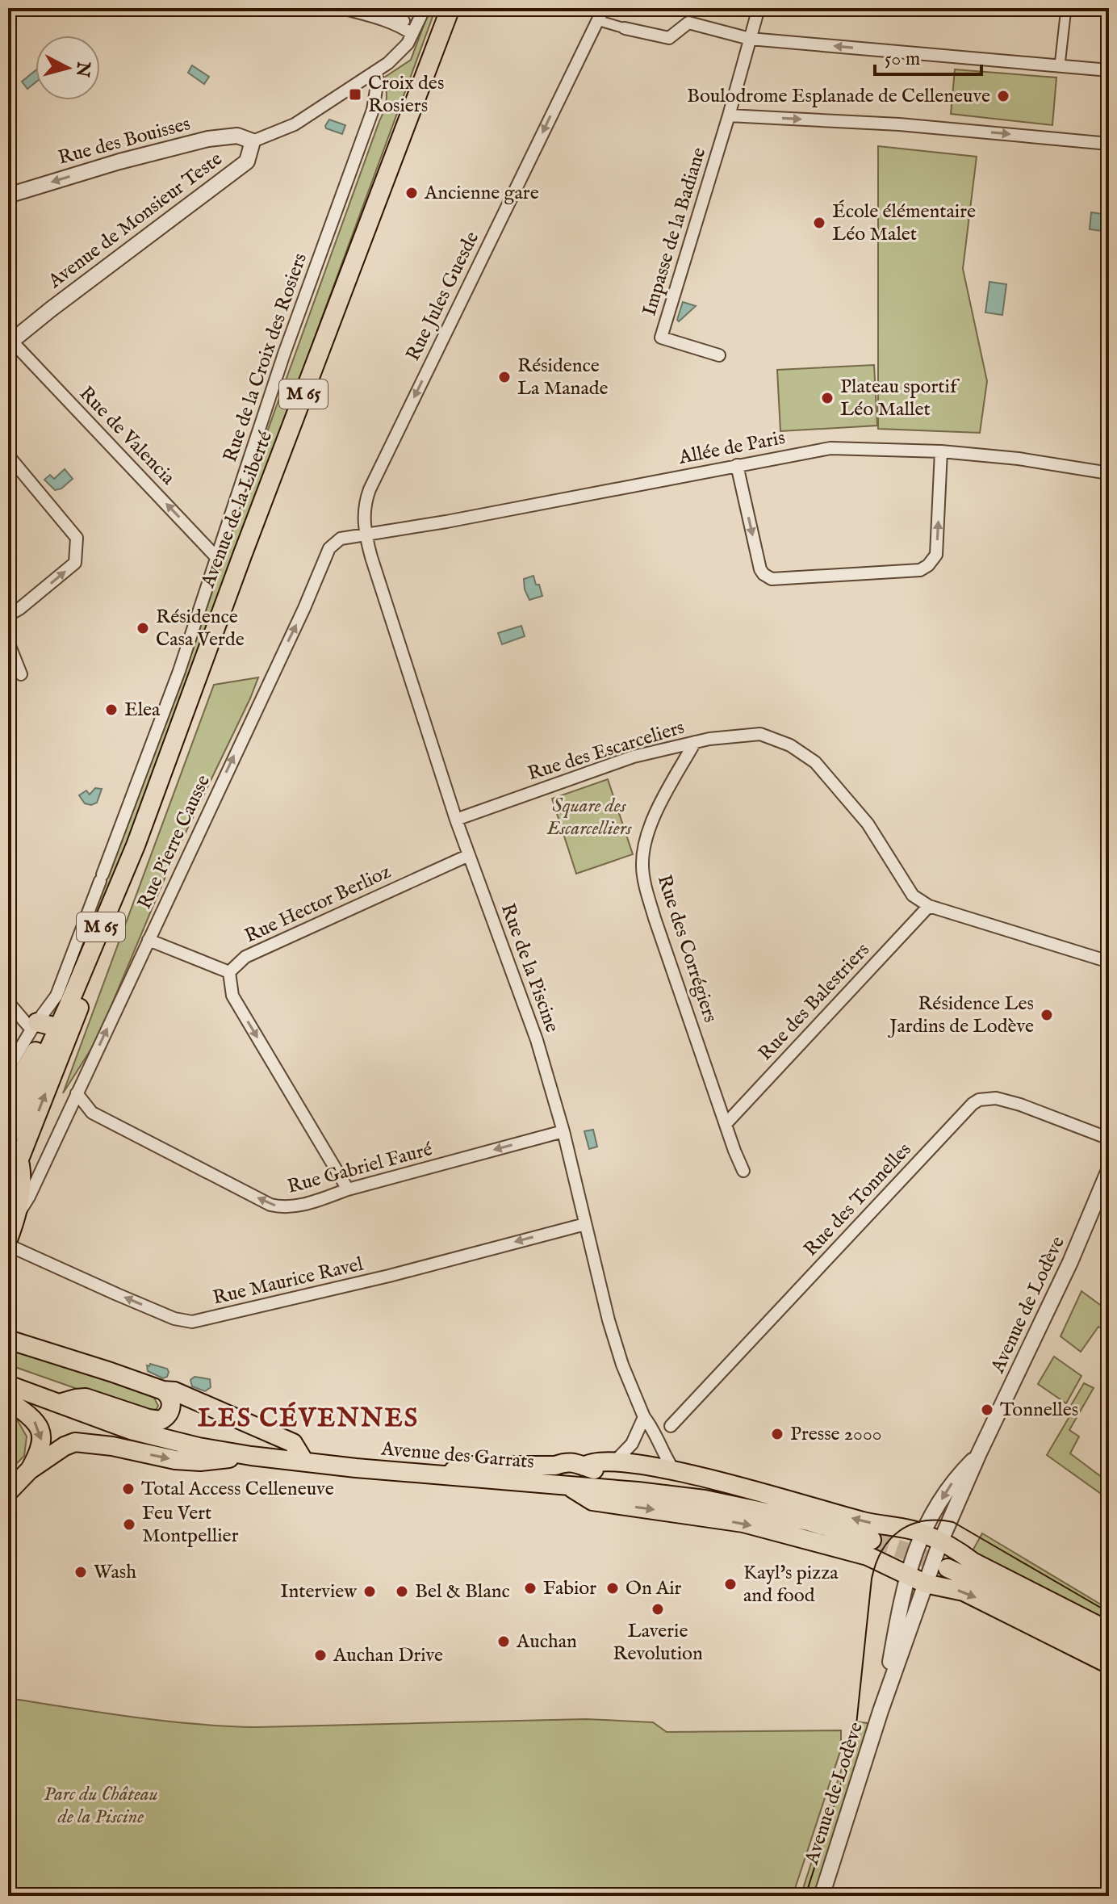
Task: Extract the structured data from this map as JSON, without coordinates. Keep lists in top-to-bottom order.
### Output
{
  "streets": {
    "main road": ["M 65", "Avenue de la Liberté", "Avenue des Garrats"],
    "street": [
      "Rue des Bouisses",
      "Avenue de Monsieur Teste",
      "Impasse de la Badiane",
      "Rue Jules Guesde",
      "Rue de la Croix des Rosiers",
      "Rue de Valencia",
      "Allée de Paris",
      "Rue des Escarceliers",
      "Rue Pierre Causse",
      "Rue Hector Berlioz",
      "Rue des Corrégiers",
      "Rue de la Piscine",
      "Rue des Balestriers",
      "Rue Gabriel Fauré",
      "Rue des Tonnelles",
      "Rue Maurice Ravel",
      "Avenue de Lodève"
    ]
  },
  "crossings": [
    ["Rue des Bouisses", "Avenue de Monsieur Teste"],
    ["Avenue de Monsieur Teste", "Rue de Valencia"],
    ["Rue Jules Guesde", "Allée de Paris"],
    ["Rue Jules Guesde", "Rue Pierre Causse"],
    ["Rue Jules Guesde", "Rue de la Piscine"],
    ["Rue de la Croix des Rosiers", "Rue de Valencia"],
    ["Rue de la Croix des Rosiers", "Avenue de la Liberté"],
    ["Allée de Paris", "Rue Pierre Causse"],
    ["Allée de Paris", "Rue de la Piscine"],
    ["Rue des Escarceliers", "Rue des Corrégiers"],
    ["Rue des Escarceliers", "Rue de la Piscine"],
    ["Rue des Escarceliers", "Rue des Balestriers"],
    ["Rue Pierre Causse", "Rue de la Piscine"],
    ["Rue Pierre Causse", "Rue Gabriel Fauré"],
    ["Rue Hector Berlioz", "Rue de la Piscine"],
    ["Rue des Corrégiers", "Rue des Balestriers"],
    ["Rue de la Piscine", "Rue Gabriel Fauré"],
    ["Rue de la Piscine", "Rue Maurice Ravel"]
  ],
  "one_way": [
    "Rue des Bouisses",
    "Rue Jules Guesde",
    "Rue de Valencia",
    "Rue Pierre Causse",
    "Rue Gabriel Fauré",
    "Rue Maurice Ravel"
  ],
  "districts": ["LES CÉVENNES"],
  "parks": ["Square des Escarcelliers", "Parc du Château de la Piscine"],
  "places": {
    "transit": ["Croix des Rosiers"],
    "other": [
      "Boulodrome Esplanade de Celleneuve",
      "Ancienne gare",
      "École élémentaire Léo Malet",
      "Résidence La Manade",
      "Plateau sportif Léo Mallet",
      "Résidence Casa Verde",
      "Elea",
      "Résidence Les Jardins de Lodève",
      "Tonnelles",
      "Presse 2000",
      "Total Access Celleneuve",
      "Feu Vert Montpellier",
      "Wash",
      "Kayl's pizza and food",
      "Fabior",
      "On Air",
      "Interview",
      "Bel & Blanc",
      "Laverie Revolution",
      "Auchan",
      "Auchan Drive"
    ]
  },
  "scale_bar": "50 m",
  "north": "right"
}
